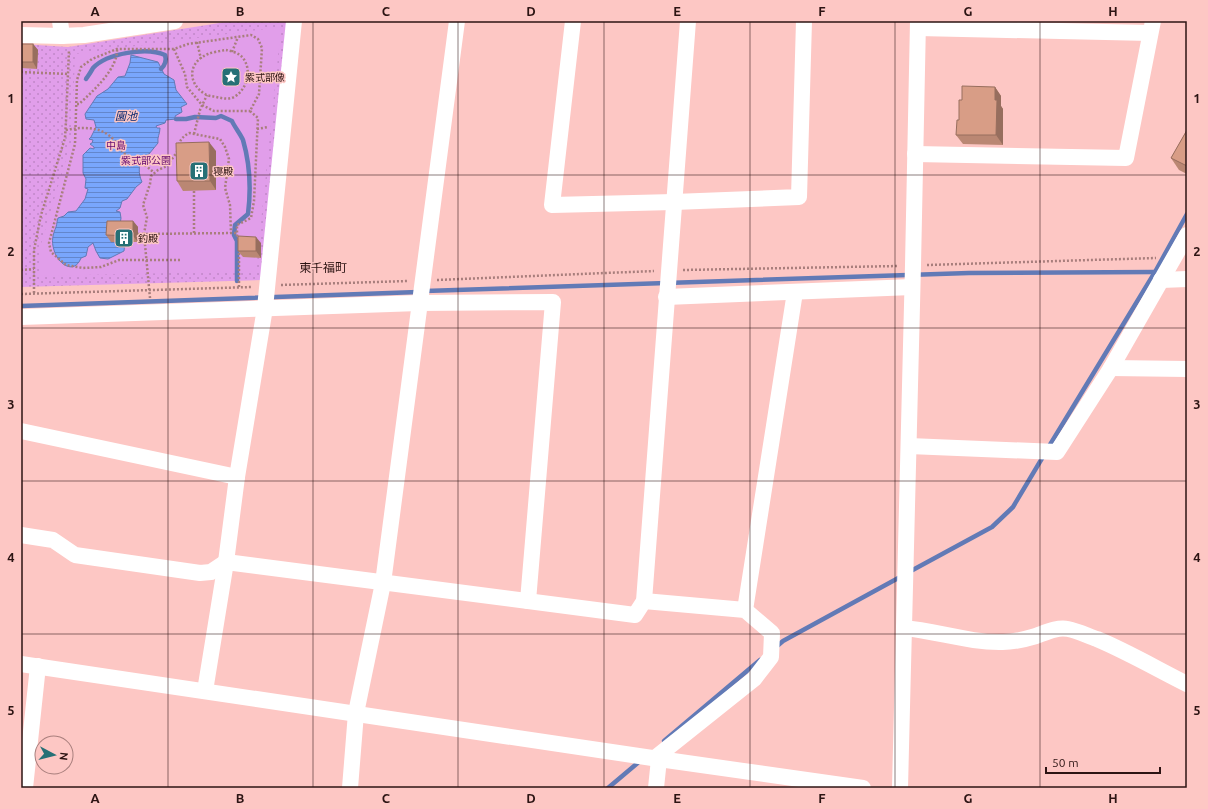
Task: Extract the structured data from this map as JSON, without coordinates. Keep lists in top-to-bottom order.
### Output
{
  "districts": ["東千福町"],
  "water": ["園池"],
  "parks": ["中島", "紫式部公園"],
  "places": {
    "place": ["紫式部像"],
    "building": ["寝殿", "釣殿"]
  },
  "scale_bar": "50 m",
  "north": "right",
  "grid": {
    "columns": [
      "A",
      "B",
      "C",
      "D",
      "E",
      "F",
      "G",
      "H"
    ],
    "rows": [
      "1",
      "2",
      "3",
      "4",
      "5"
    ]
  }
}
